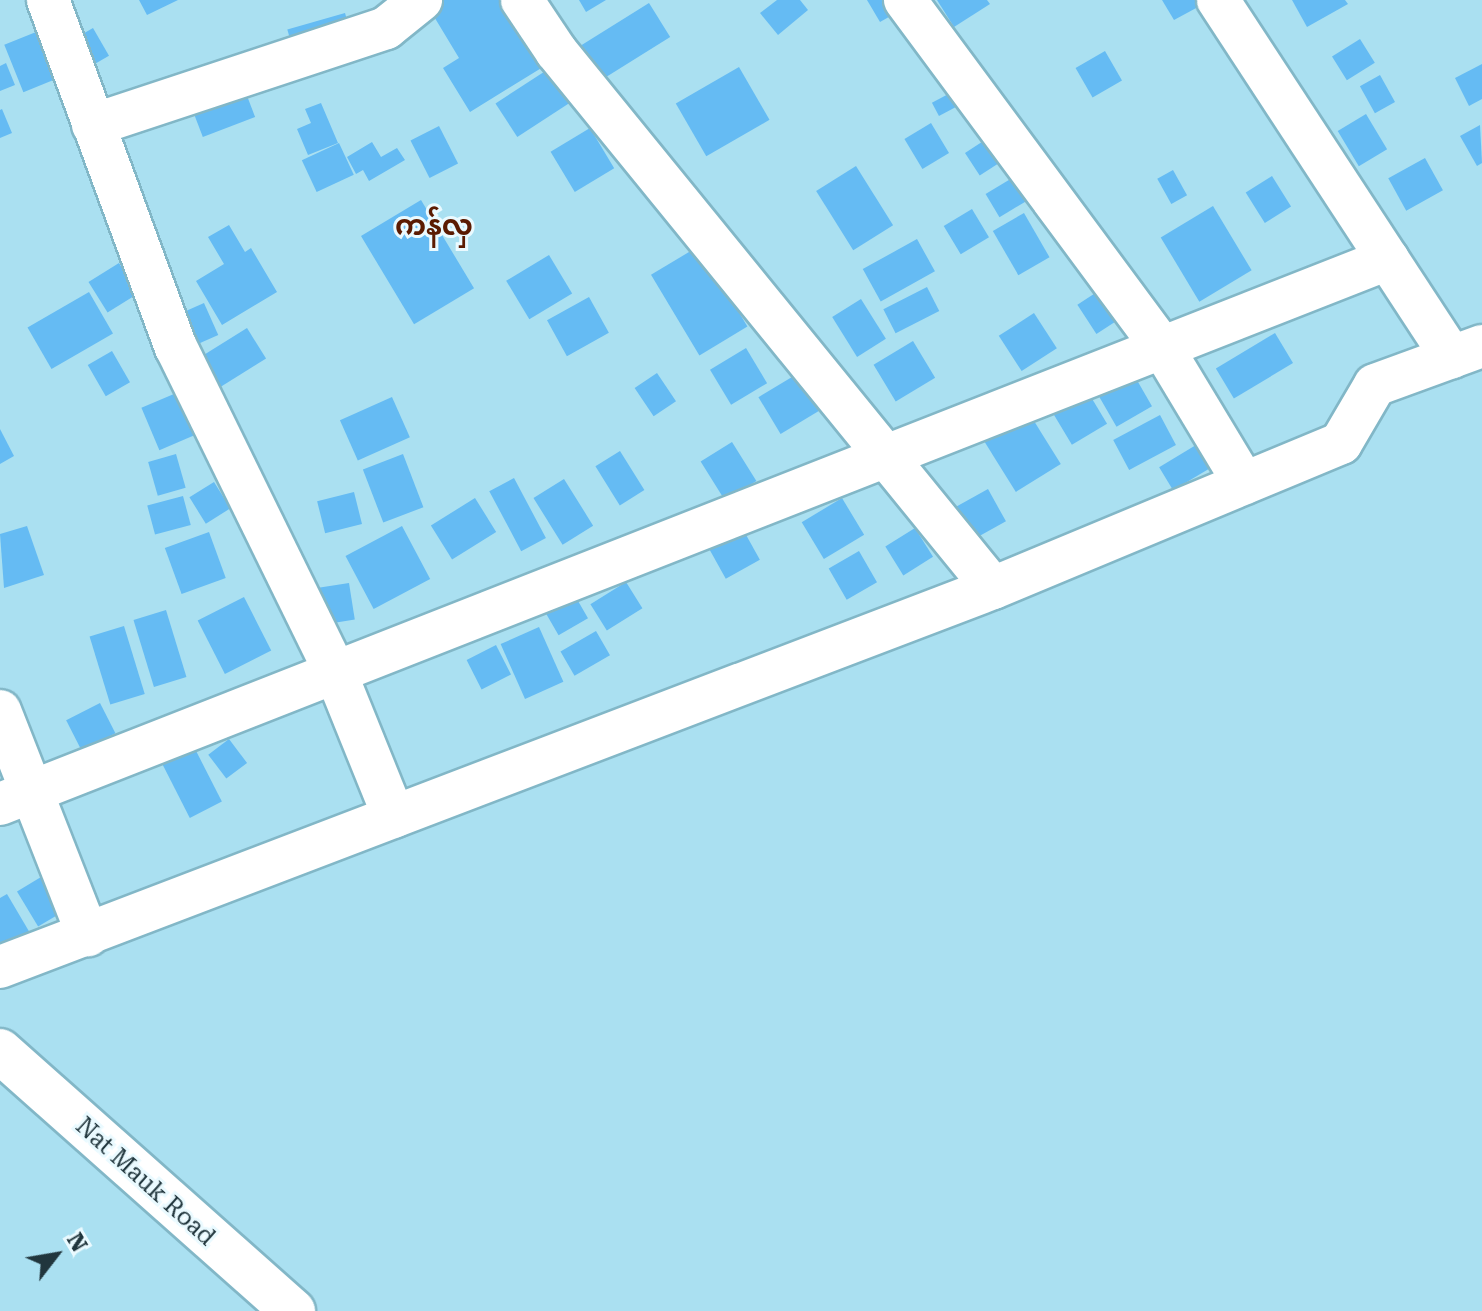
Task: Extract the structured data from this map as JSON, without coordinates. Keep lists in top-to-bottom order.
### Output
{
  "streets": {
    "highway": ["Nat Mauk Road"]
  },
  "districts": ["ကန်လှ"],
  "north": "top right"
}
